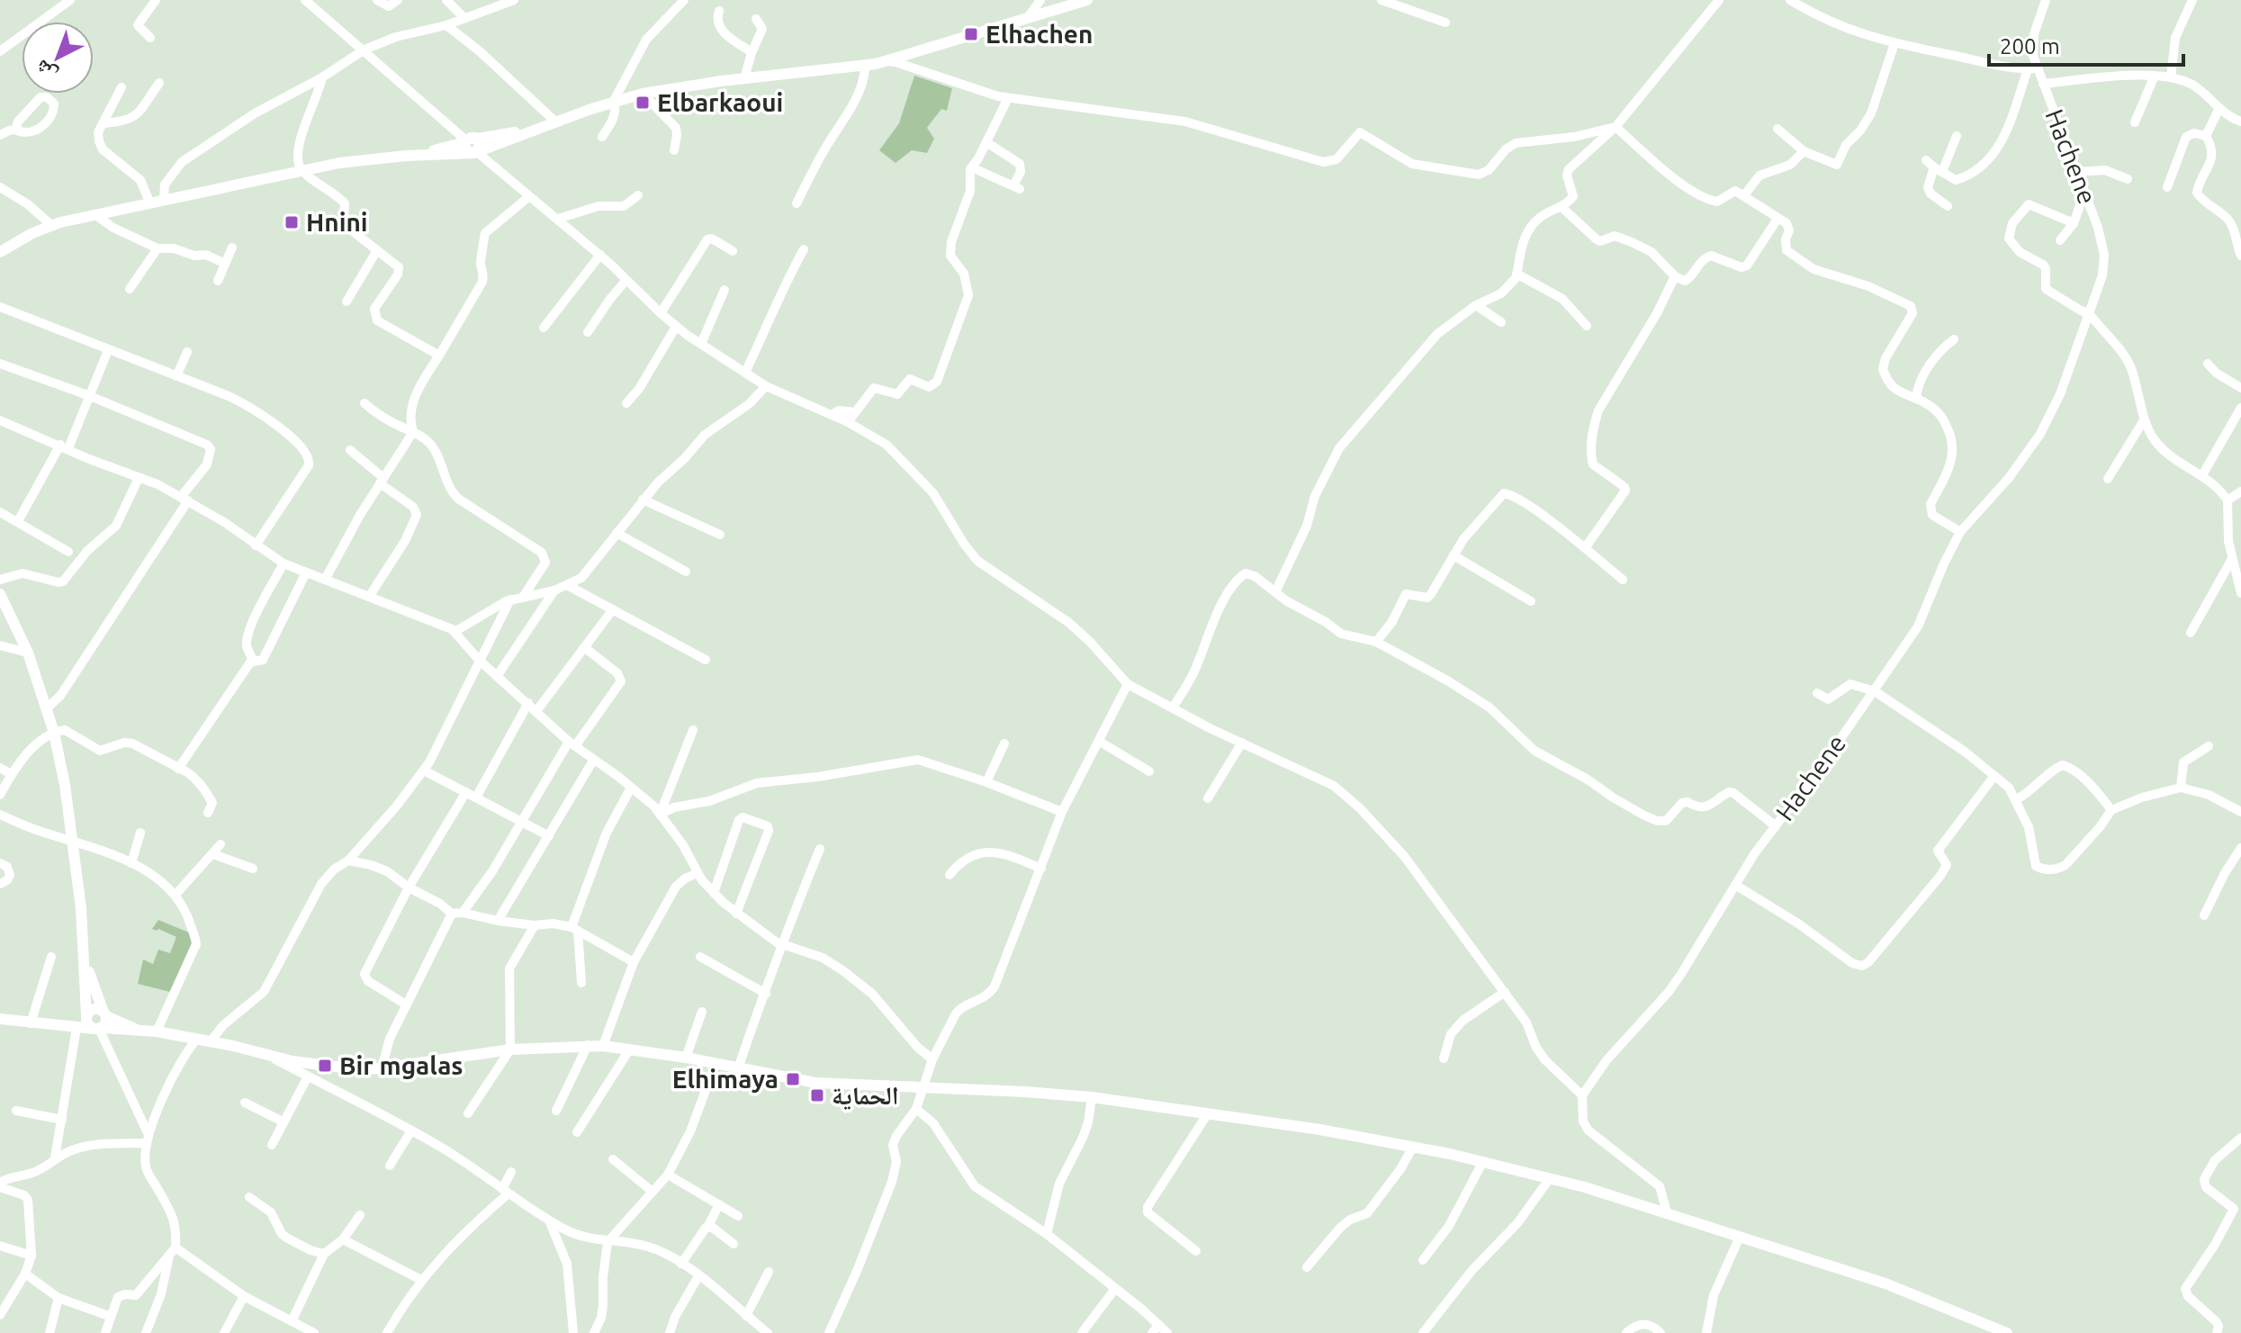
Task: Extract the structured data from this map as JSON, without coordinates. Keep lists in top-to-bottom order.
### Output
{
  "streets": {
    "street": ["Hachene"]
  },
  "places": {
    "transit": [
      "Elhachen",
      "Elbarkaoui",
      "Hnini",
      "Bir mgalas",
      "Elhimaya",
      "الحماية"
    ]
  },
  "scale_bar": "200 m",
  "north": "bottom left"
}
